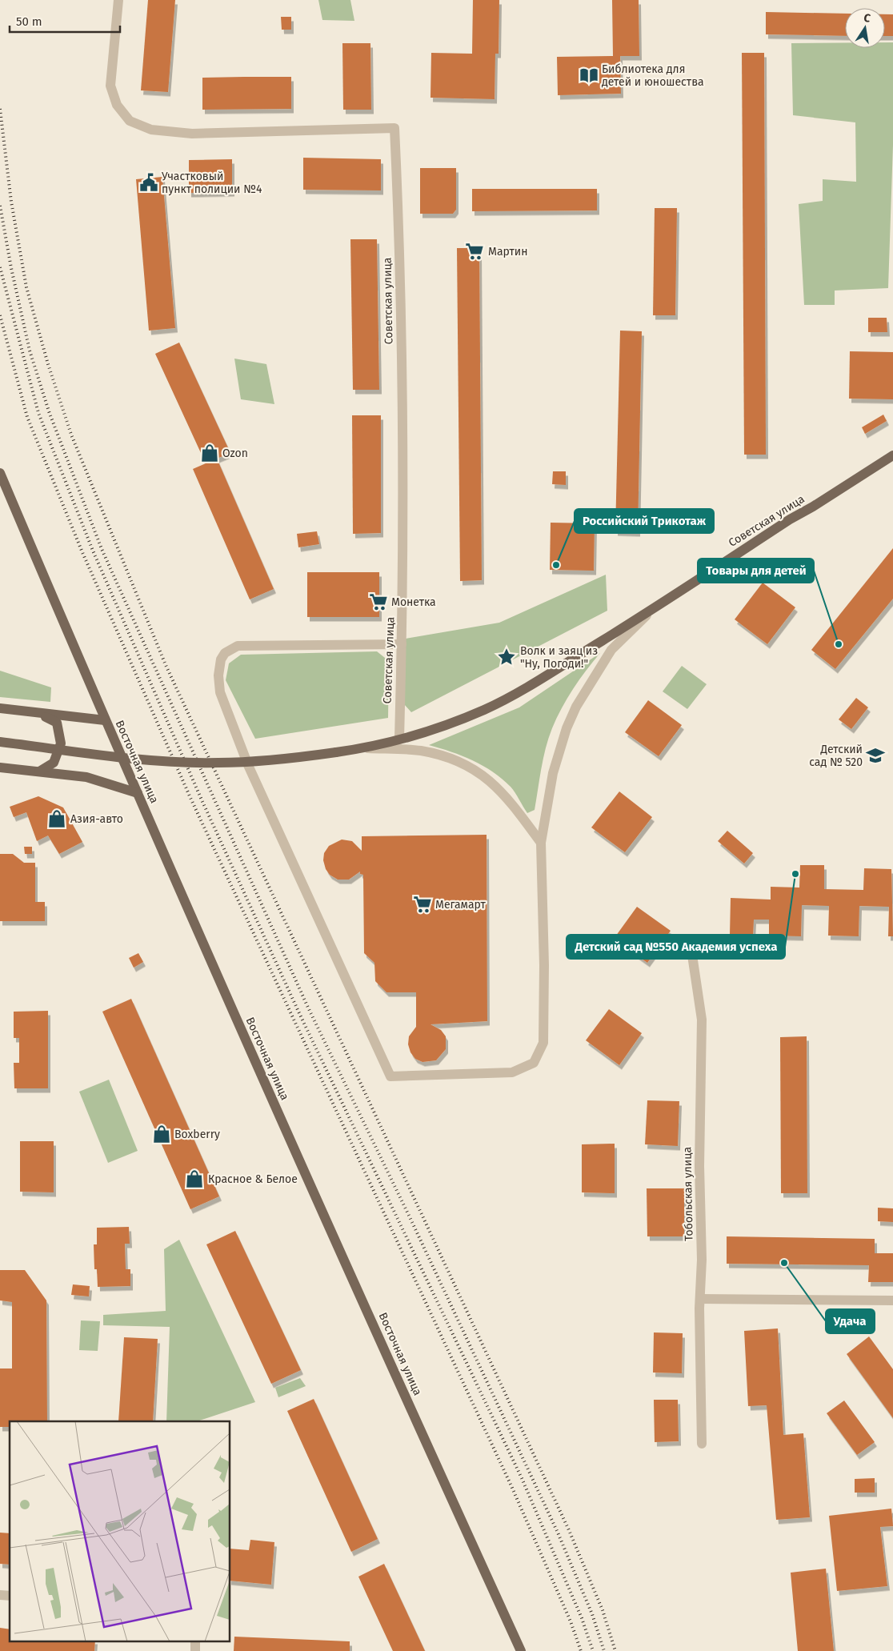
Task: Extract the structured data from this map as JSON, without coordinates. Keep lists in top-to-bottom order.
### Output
{
  "streets": {
    "main road": ["Советская улица", "Восточная улица"],
    "street": ["Тобольская улица"]
  },
  "places": {
    "library": ["Библиотека для детей и юношества"],
    "public building": ["Участковый пункт полиции №4"],
    "supermarket": ["Мартин", "Монетка", "Мегамарт"],
    "shop": [
      "Ozon",
      "Азия-авто",
      "Boxberry",
      "Красное & Белое"
    ],
    "other": [
      "Российский Трикотаж",
      "Товары для детей",
      "Детский сад №550 Академия успеха",
      "Удача"
    ],
    "place": ["Волк и заяц из \"Ну, Погоди!\""],
    "school or university": ["Детский сад № 520"]
  },
  "scale_bar": "50 m",
  "north": "top"
}
